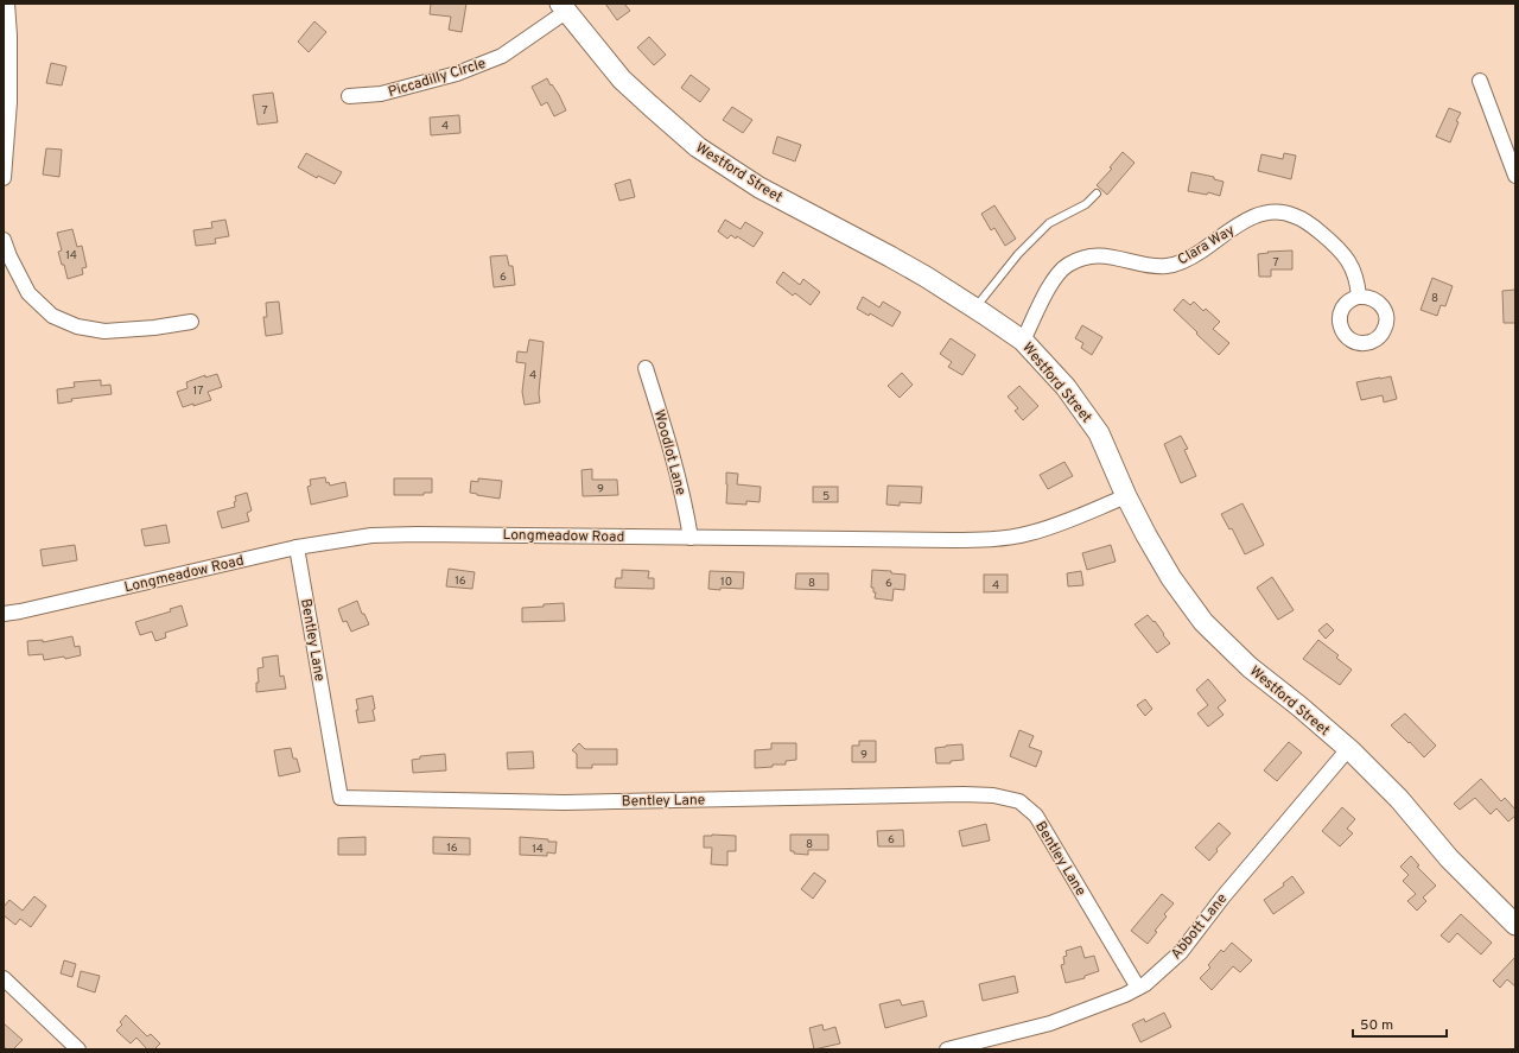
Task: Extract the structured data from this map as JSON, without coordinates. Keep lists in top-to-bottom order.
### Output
{
  "streets": {
    "main road": ["Westford Street"],
    "street": [
      "Piccadilly Circle",
      "Clara Way",
      "Woodlot Lane",
      "Longmeadow Road",
      "Bentley Lane",
      "Abbott Lane"
    ]
  },
  "crossings": [
    ["Piccadilly Circle", "Westford Street"],
    ["Westford Street", "Clara Way"],
    ["Westford Street", "Longmeadow Road"],
    ["Westford Street", "Abbott Lane"],
    ["Woodlot Lane", "Longmeadow Road"],
    ["Longmeadow Road", "Bentley Lane"],
    ["Bentley Lane", "Abbott Lane"]
  ],
  "house_numbers": [
    "7",
    "4",
    "14",
    "7",
    "6",
    "8",
    "4",
    "17",
    "9",
    "5",
    "16",
    "10",
    "8",
    "6",
    "4",
    "9",
    "6",
    "8",
    "16",
    "14"
  ],
  "scale_bar": "50 m"
}
